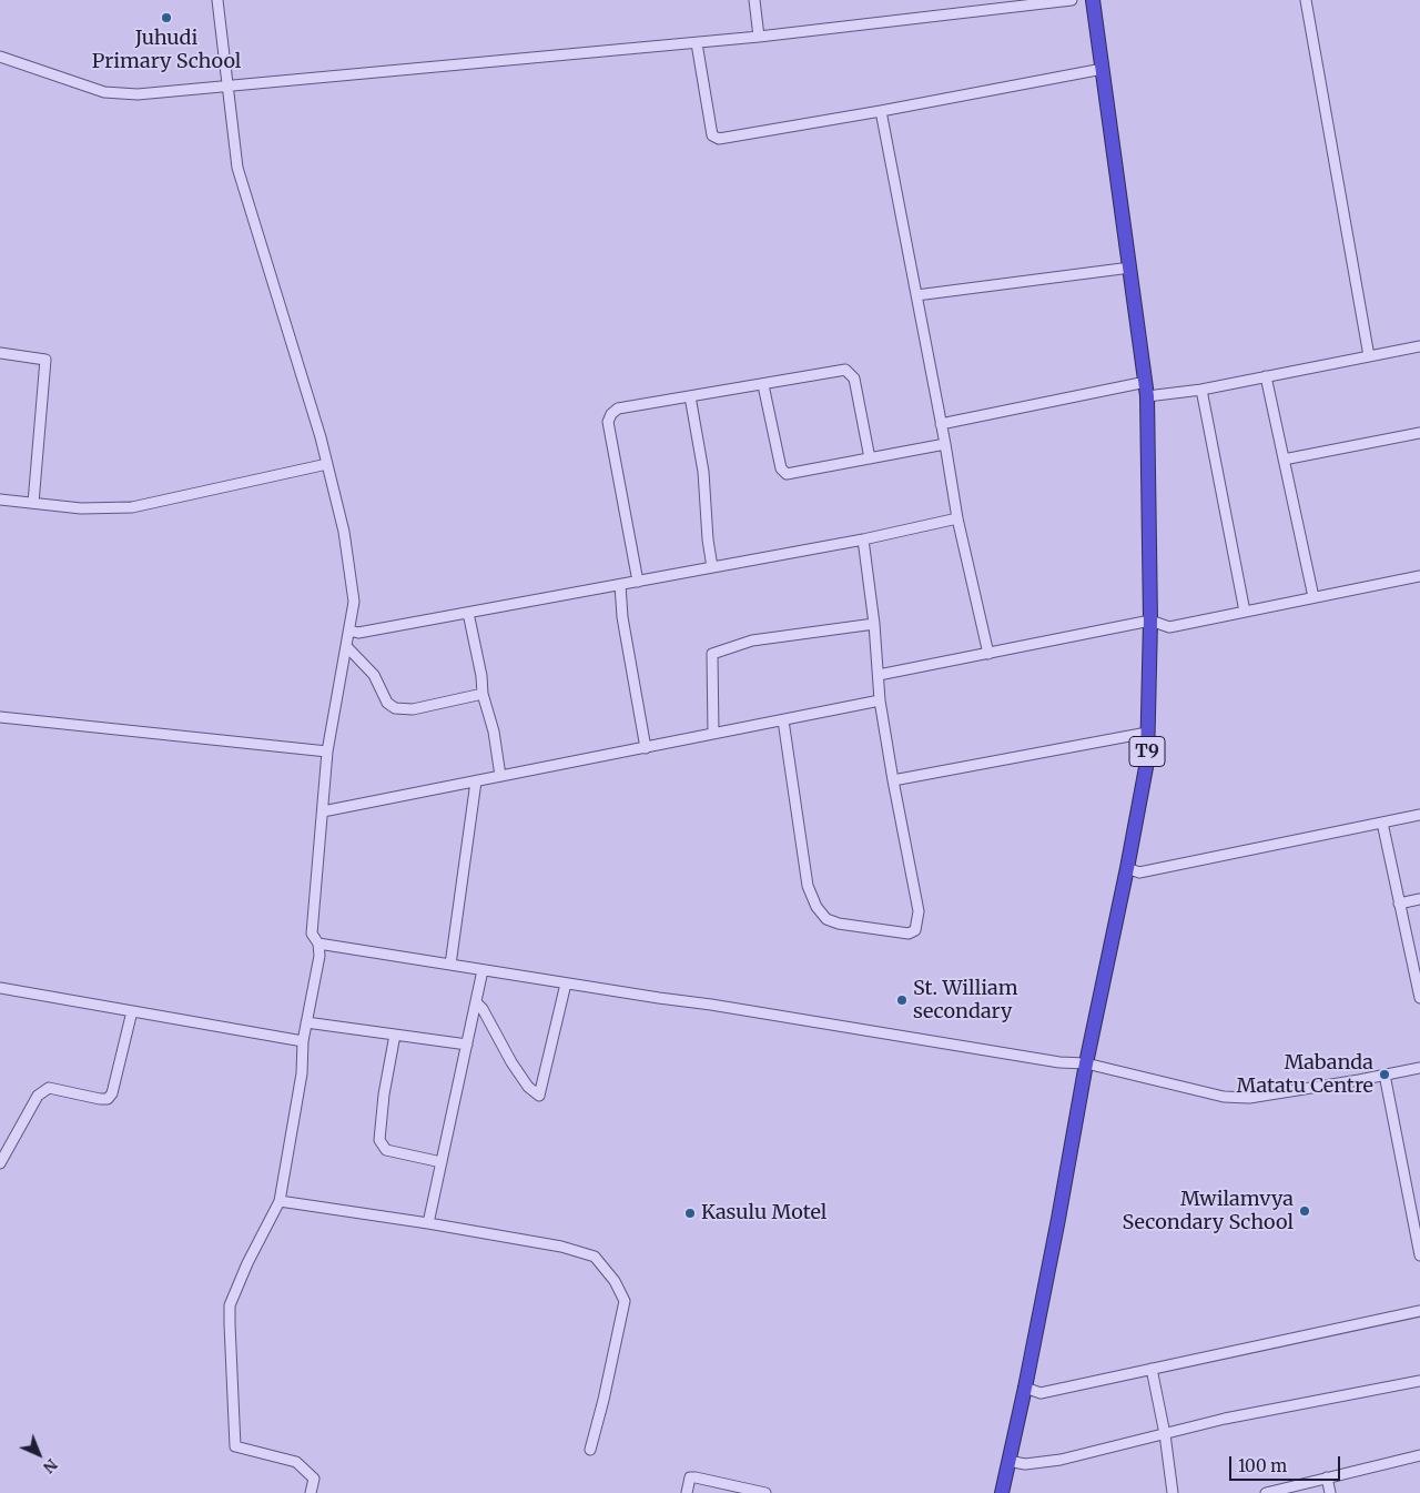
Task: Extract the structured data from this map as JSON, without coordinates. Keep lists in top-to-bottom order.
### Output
{
  "streets": {
    "highway": ["T9"]
  },
  "places": [
    "Juhudi Primary School",
    "St. William secondary",
    "Mabanda Matatu Centre",
    "Mwilamvya Secondary School",
    "Kasulu Motel"
  ],
  "scale_bar": "100 m",
  "north": "bottom right"
}
